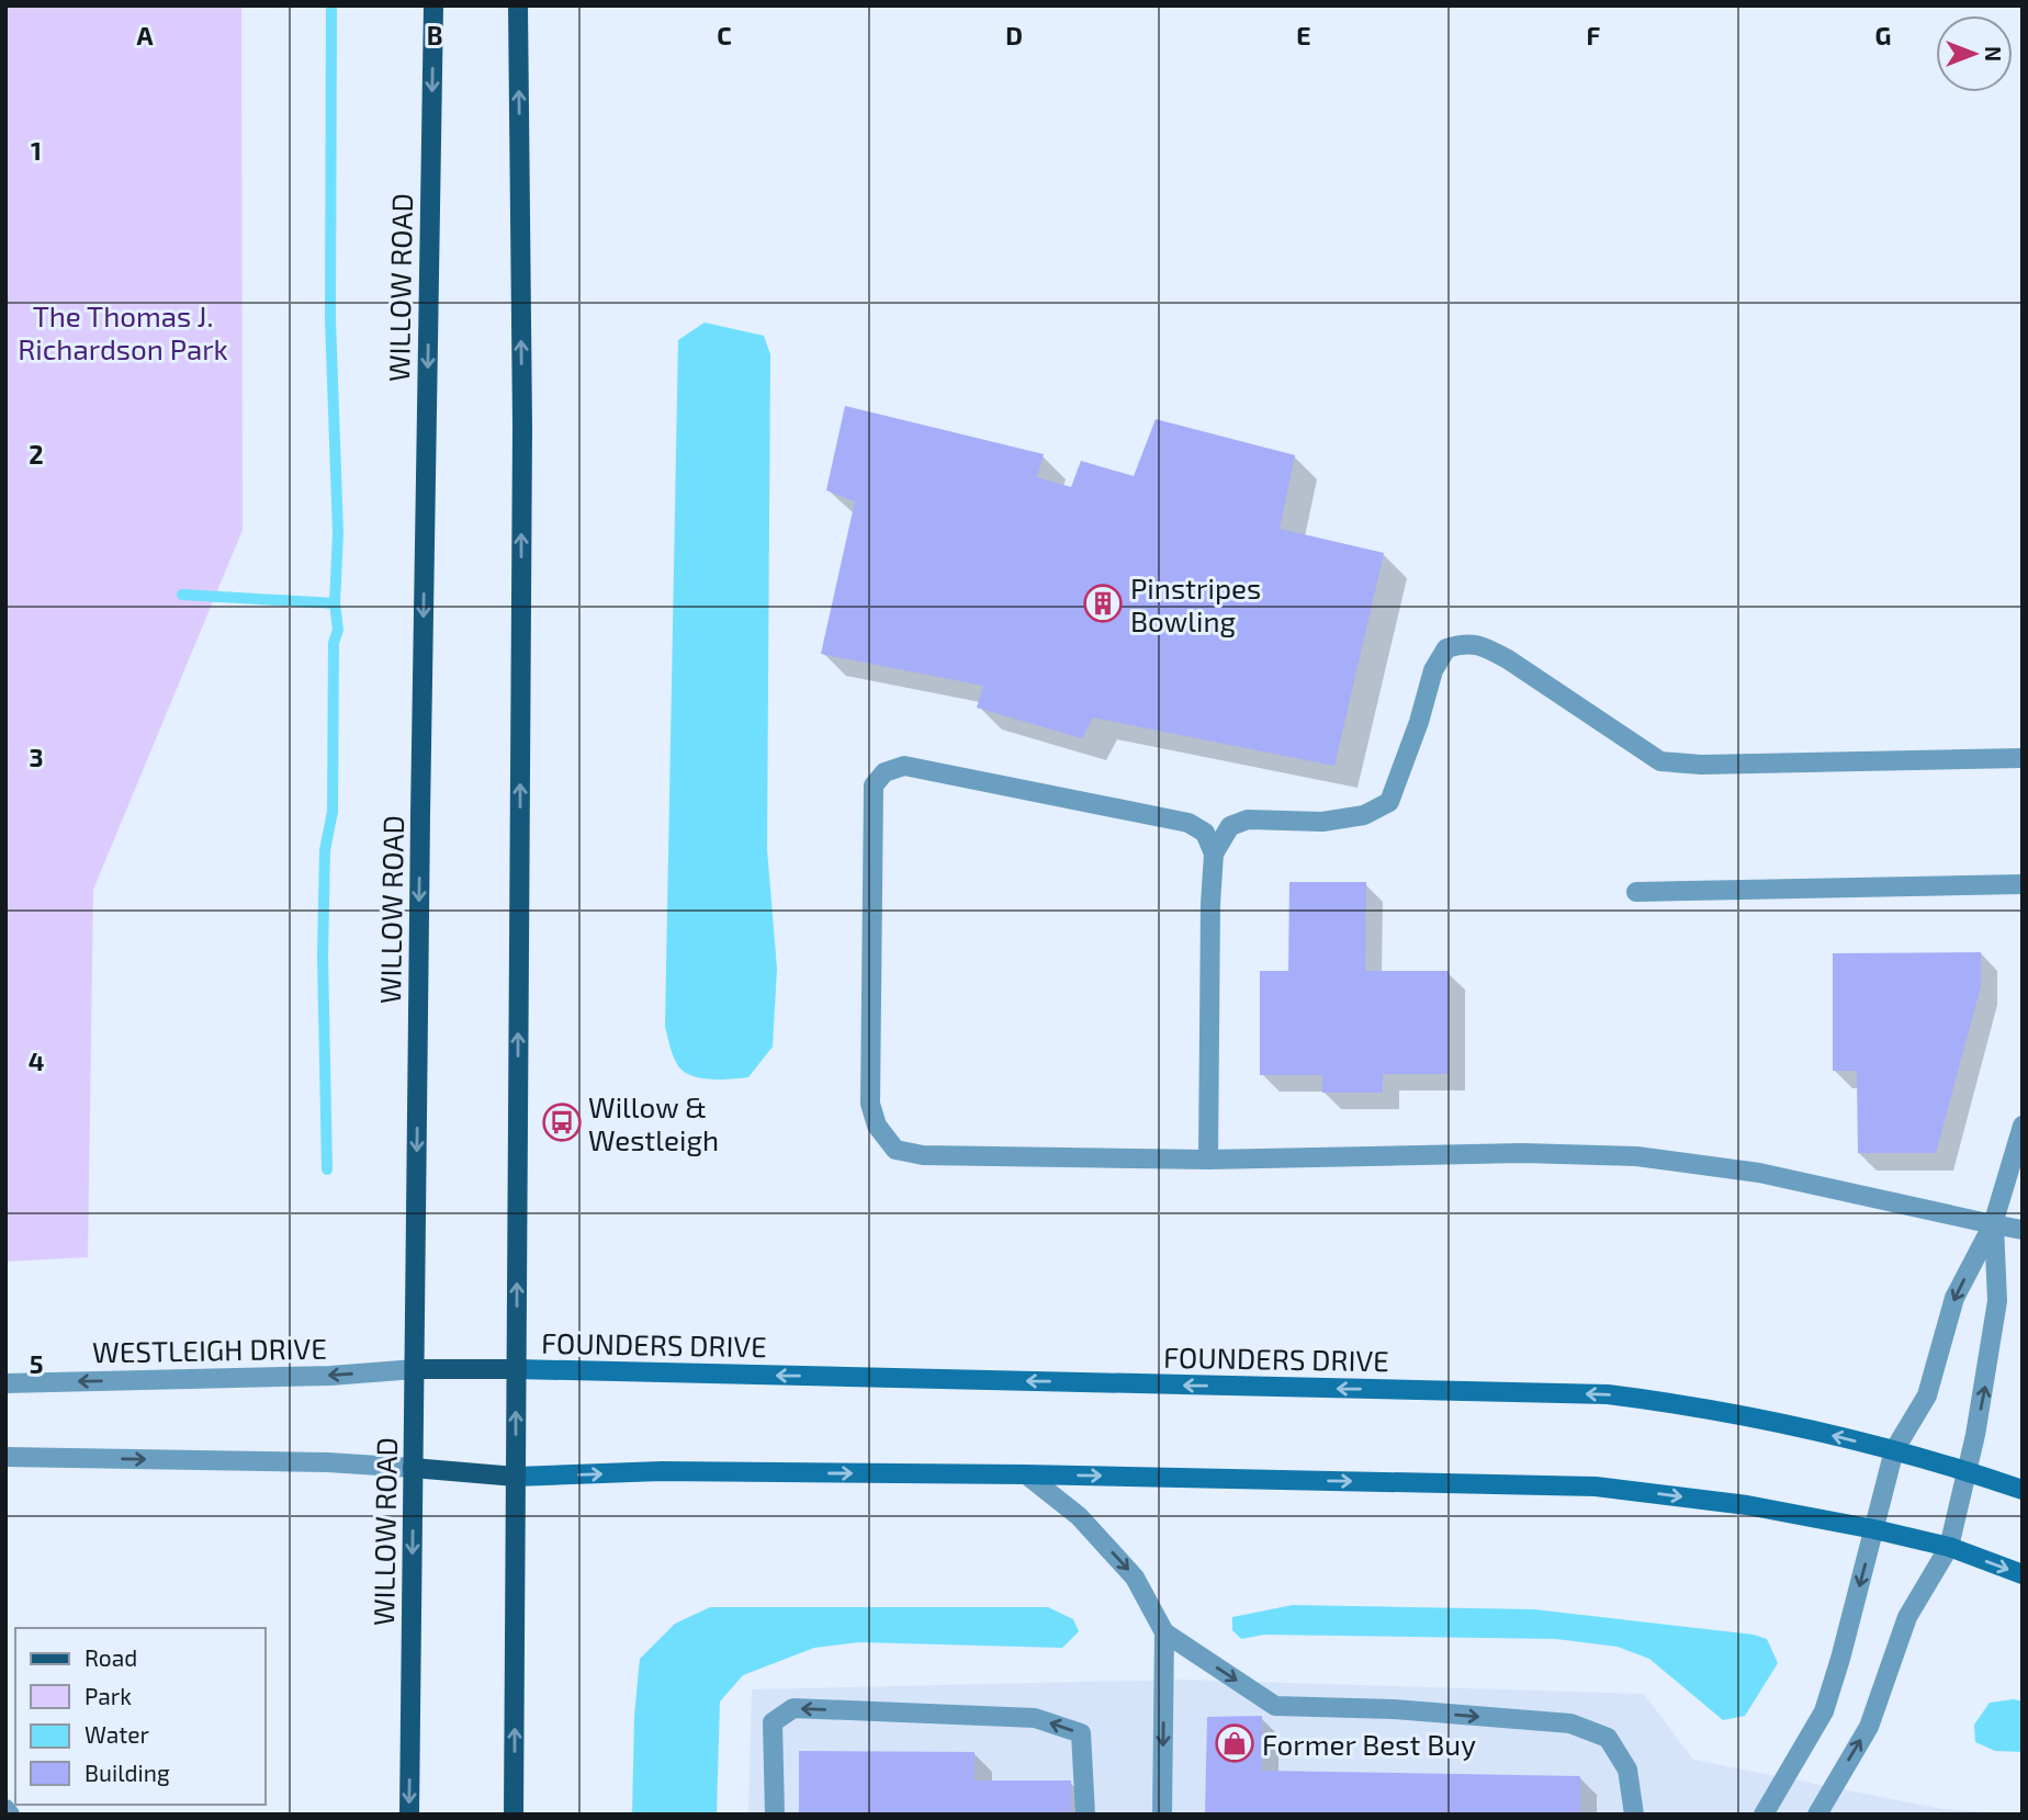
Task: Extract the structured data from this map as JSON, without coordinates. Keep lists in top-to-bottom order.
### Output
{
  "streets": {
    "main road": ["WILLOW ROAD", "FOUNDERS DRIVE"],
    "street": ["WESTLEIGH DRIVE"]
  },
  "crossings": [
    ["WILLOW ROAD", "WESTLEIGH DRIVE"]
  ],
  "parks": ["The Thomas J. Richardson Park"],
  "places": {
    "building": ["Pinstripes Bowling"],
    "bus stop": ["Willow & Westleigh"],
    "shop": ["Former Best Buy"]
  },
  "legend": [
    "Road",
    "Park",
    "Water",
    "Building"
  ],
  "north": "right",
  "grid": {
    "columns": [
      "A",
      "B",
      "C",
      "D",
      "E",
      "F",
      "G"
    ],
    "rows": [
      "1",
      "2",
      "3",
      "4",
      "5"
    ]
  }
}
